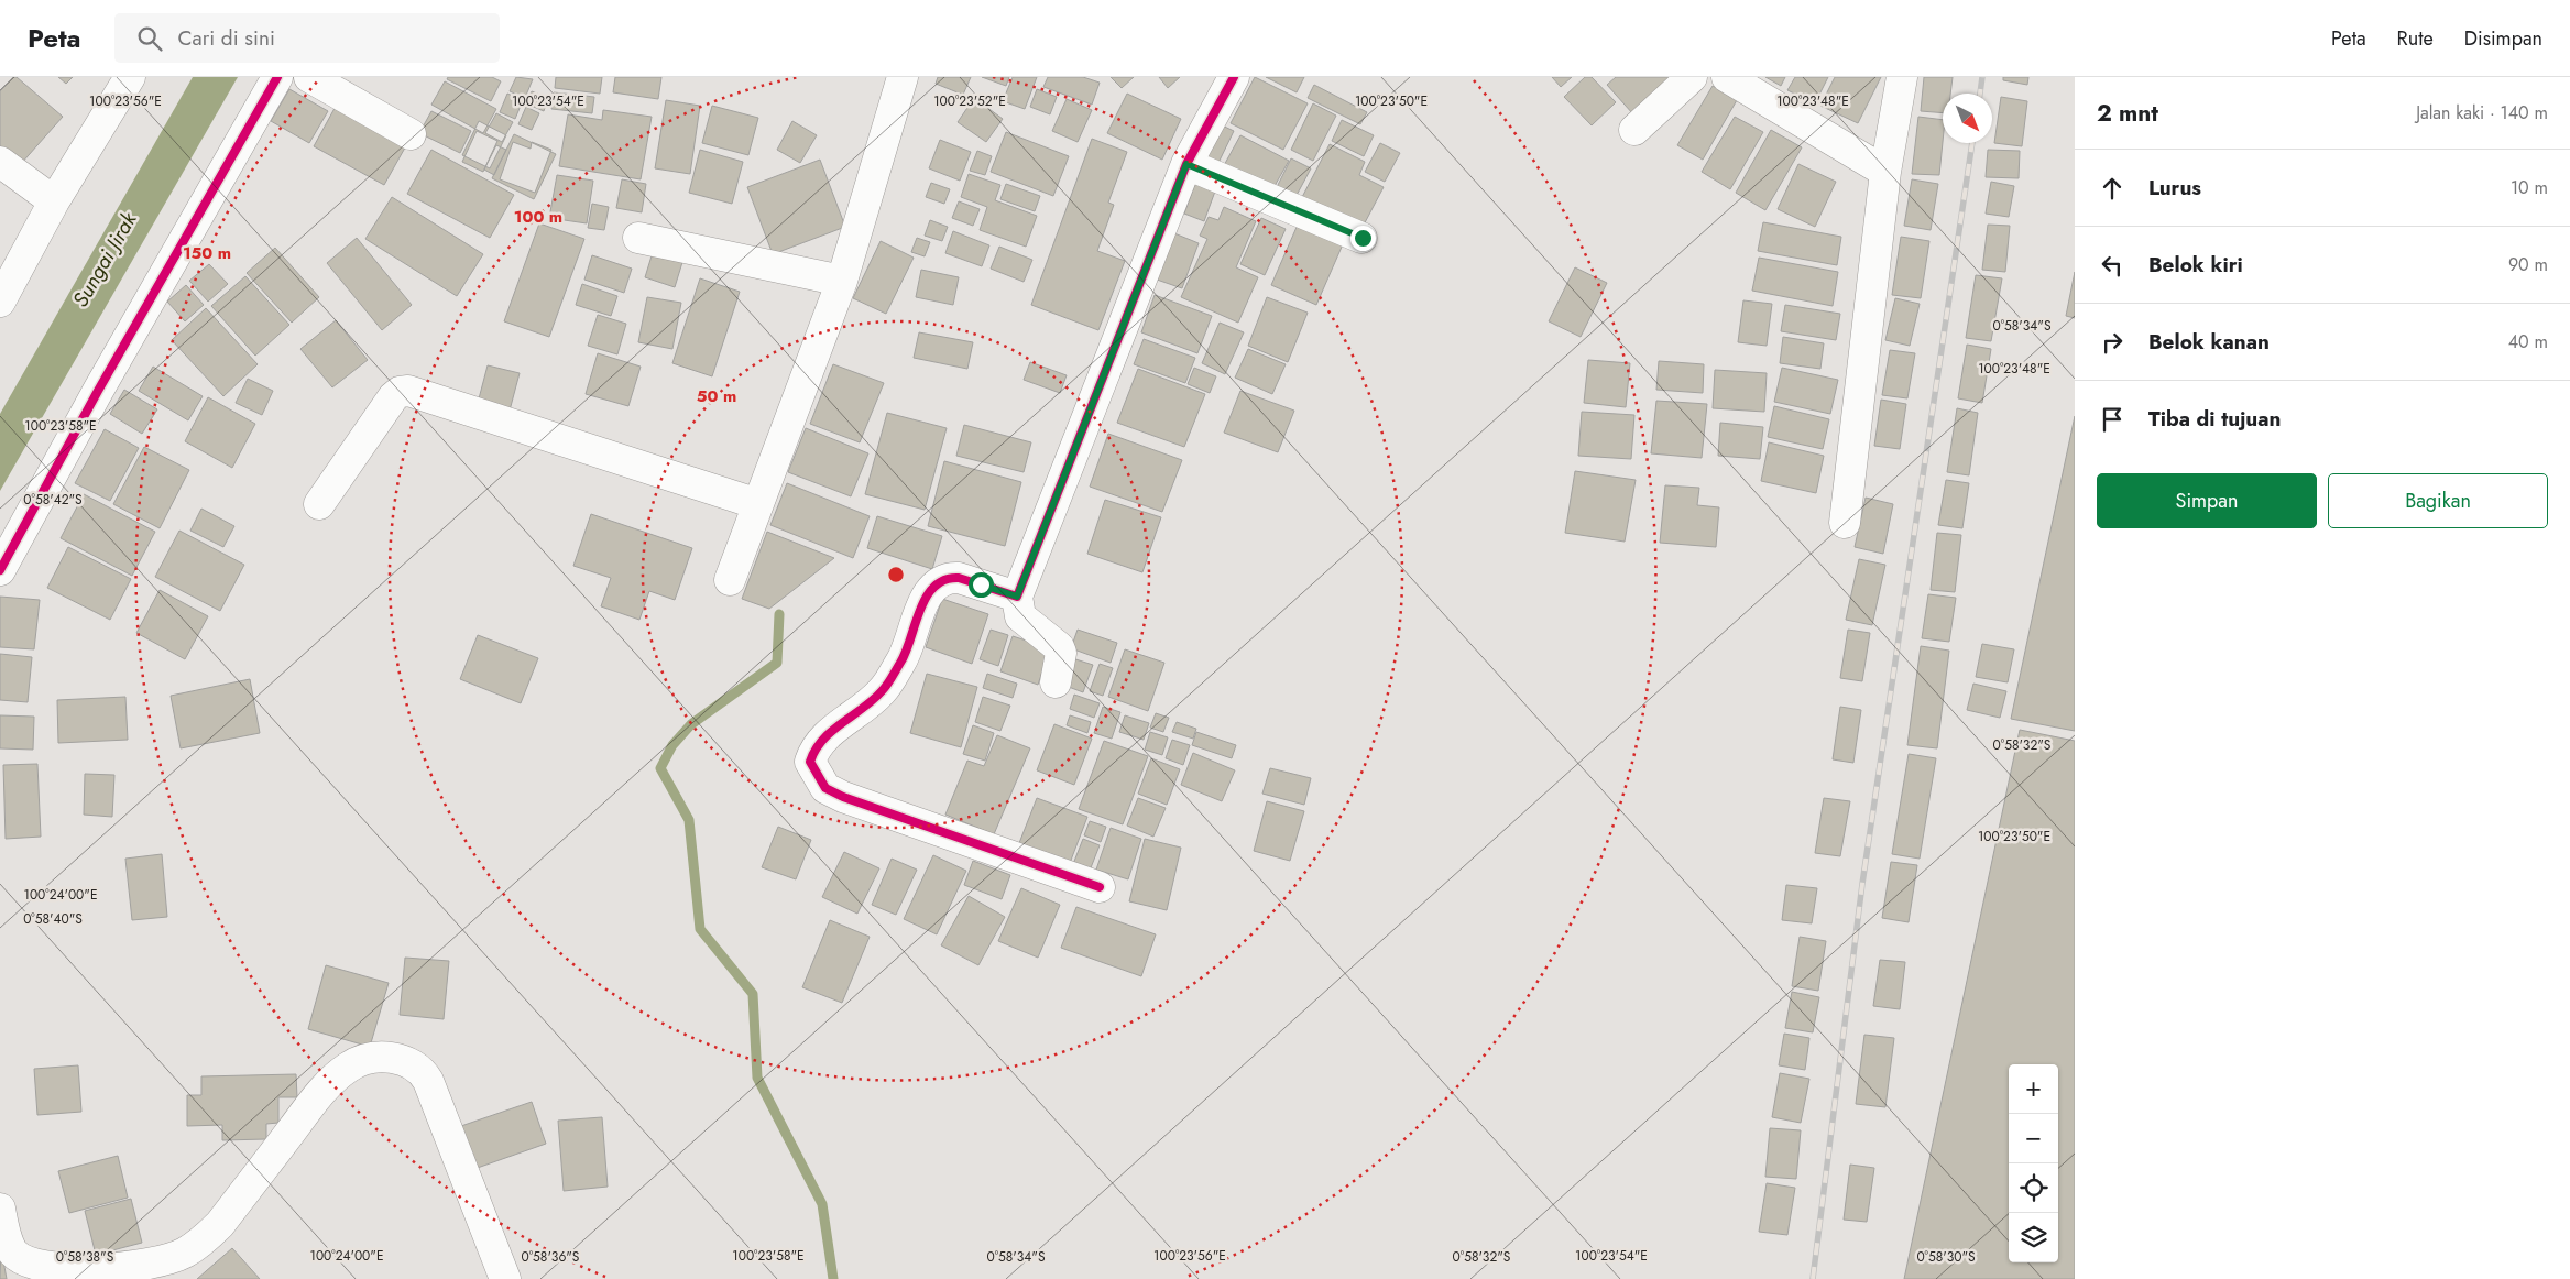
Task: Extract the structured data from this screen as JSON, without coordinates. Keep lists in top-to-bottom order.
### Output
{
  "water": ["Sungai Jirak"],
  "north": "bottom right",
  "page": {
    "header": "Peta",
    "search": "Cari di sini",
    "nav": ["Peta", "Rute", "Disimpan"],
    "heading": ["2 mnt", "Jalan kaki · 140 m"],
    "list": [
      ["Lurus", "10 m"],
      ["Belok kiri", "90 m"],
      ["Belok kanan", "40 m"],
      "Tiba di tujuan"
    ],
    "buttons": ["Simpan", "Bagikan"],
    "map_buttons": ["+", "−"]
  },
  "coordinates": [
    "100°23'56\"E",
    "100°23'54\"E",
    "100°23'52\"E",
    "100°23'50\"E",
    "100°23'48\"E",
    "0°58'34\"S",
    "100°23'58\"E",
    "0°58'42\"S",
    "0°58'32\"S",
    "100°24'00\"E",
    "0°58'40\"S",
    "0°58'38\"S",
    "0°58'36\"S",
    "0°58'30\"S"
  ],
  "rings": ["100 m", "150 m", "50 m"]
}
